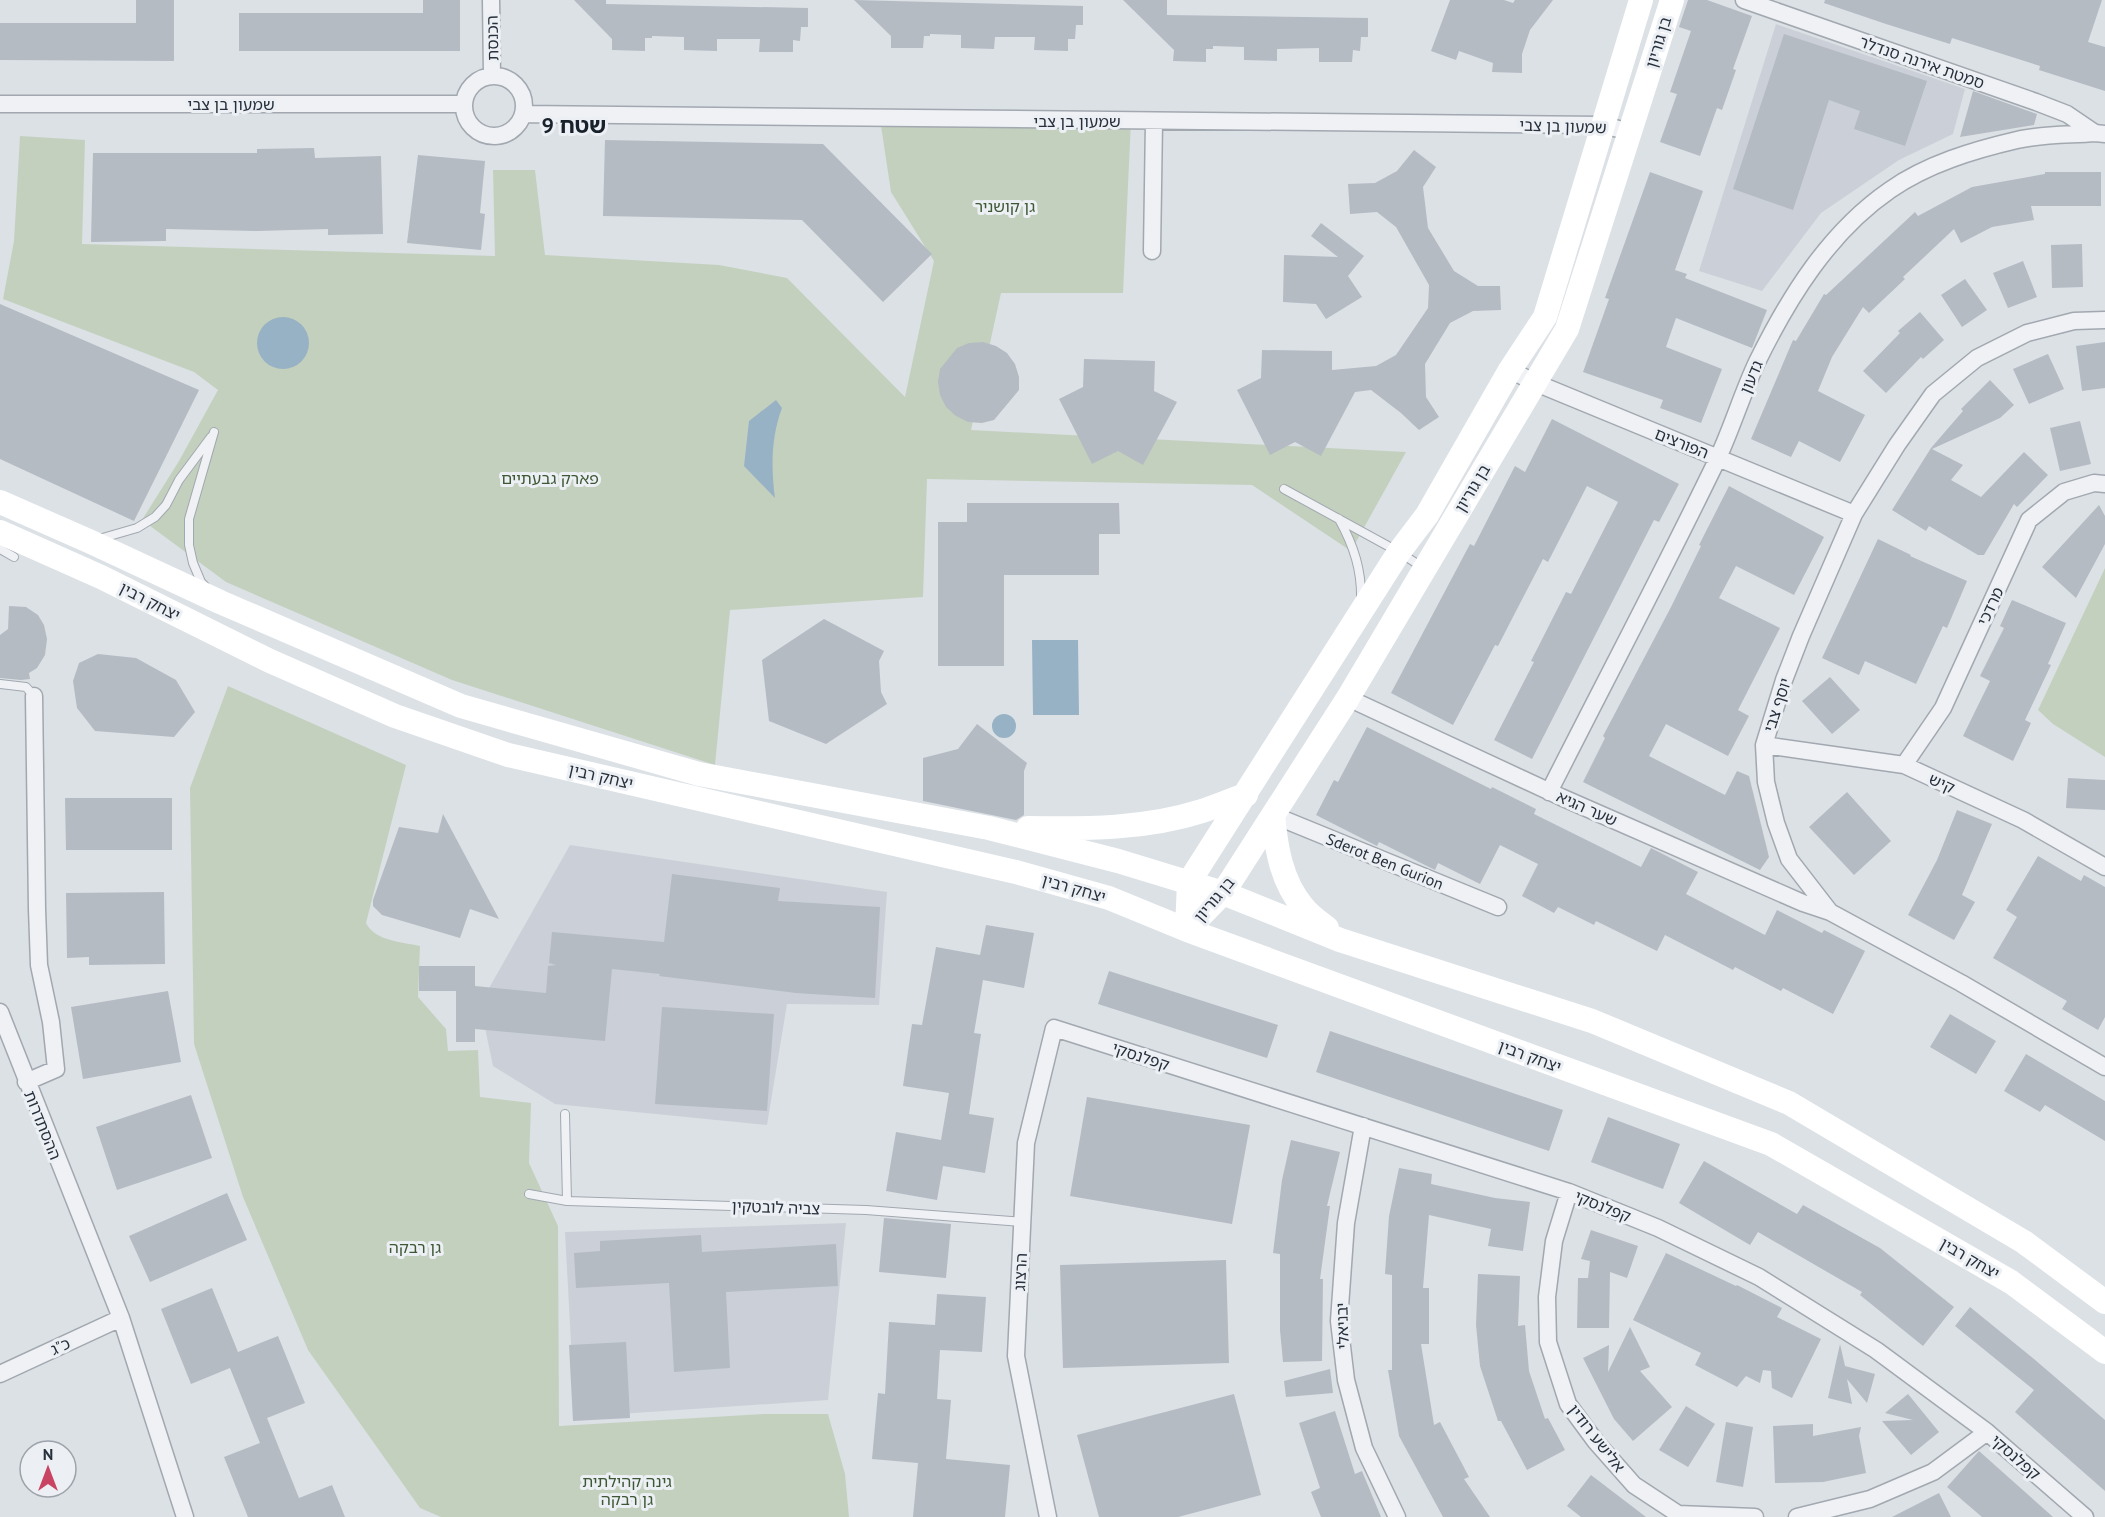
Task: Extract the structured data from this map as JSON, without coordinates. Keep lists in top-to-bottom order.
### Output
{
  "streets": {
    "main road": ["בן גוריון", "יצחק רבין"],
    "street": [
      "הכנסת",
      "סמטת אירנה סנדלר",
      "שמעון בן צבי",
      "גדעון",
      "הפורצים",
      "מרדכי",
      "יוסף צבי",
      "קיש",
      "שער הגיא",
      "Sderot Ben Gurion",
      "קפלנסקי",
      "ההסתדרות",
      "הרצוג",
      "יבניאלי",
      "כ\"ג",
      "אלישע רודין"
    ],
    "lane": ["צביה לובטקין"]
  },
  "crossings": [
    ["הכנסת", "שמעון בן צבי"],
    ["בן גוריון", "שמעון בן צבי"],
    ["בן גוריון", "הפורצים"],
    ["בן גוריון", "יצחק רבין"],
    ["בן גוריון", "שער הגיא"],
    ["בן גוריון", "Sderot Ben Gurion"],
    ["סמטת אירנה סנדלר", "גדעון"],
    ["גדעון", "הפורצים"],
    ["גדעון", "שער הגיא"],
    ["הפורצים", "יוסף צבי"],
    ["מרדכי", "קיש"],
    ["יוסף צבי", "קיש"],
    ["יוסף צבי", "שער הגיא"],
    ["קפלנסקי", "הרצוג"],
    ["קפלנסקי", "יבניאלי"],
    ["קפלנסקי", "אלישע רודין"],
    ["ההסתדרות", "כ\"ג"],
    ["צביה לובטקין", "הרצוג"]
  ],
  "districts": ["שטח 9"],
  "parks": [
    "גן קושניר",
    "פארק גבעתיים",
    "גן רבקה",
    "גינה קהילתית גן רבקה"
  ],
  "north": "top"
}
